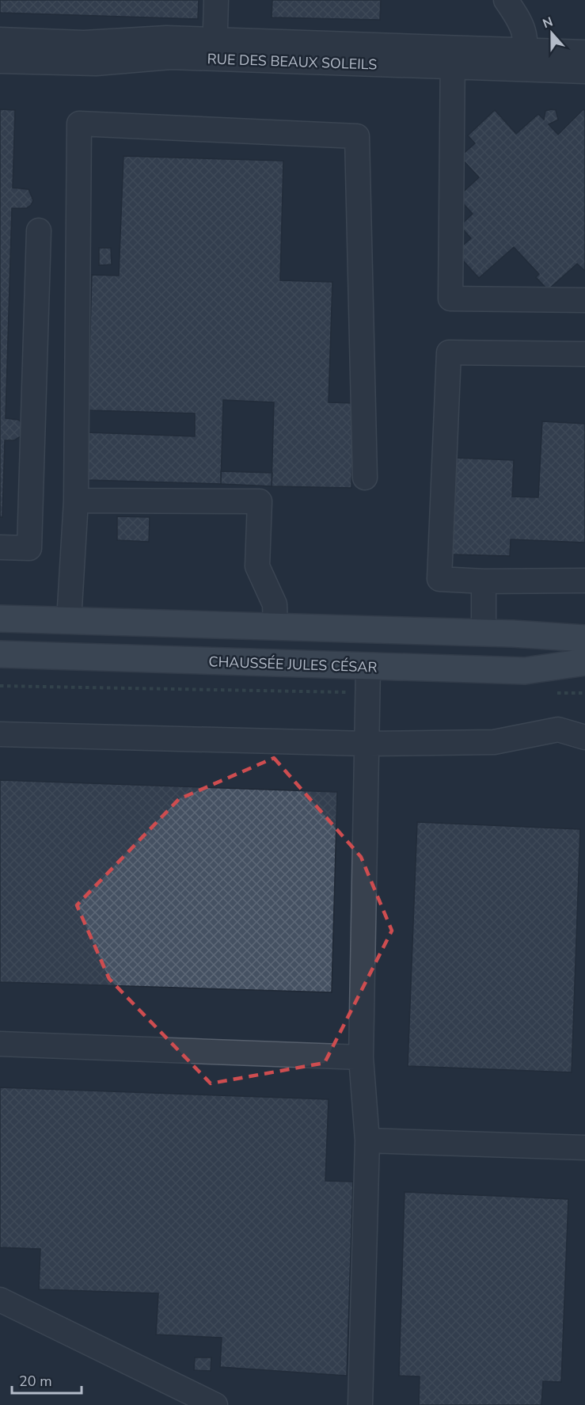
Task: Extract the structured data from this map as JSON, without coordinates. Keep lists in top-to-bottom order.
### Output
{
  "streets": {
    "main road": ["CHAUSSÉE JULES CÉSAR"],
    "street": ["RUE DES BEAUX SOLEILS"]
  },
  "scale_bar": "20 m",
  "north": "top"
}
